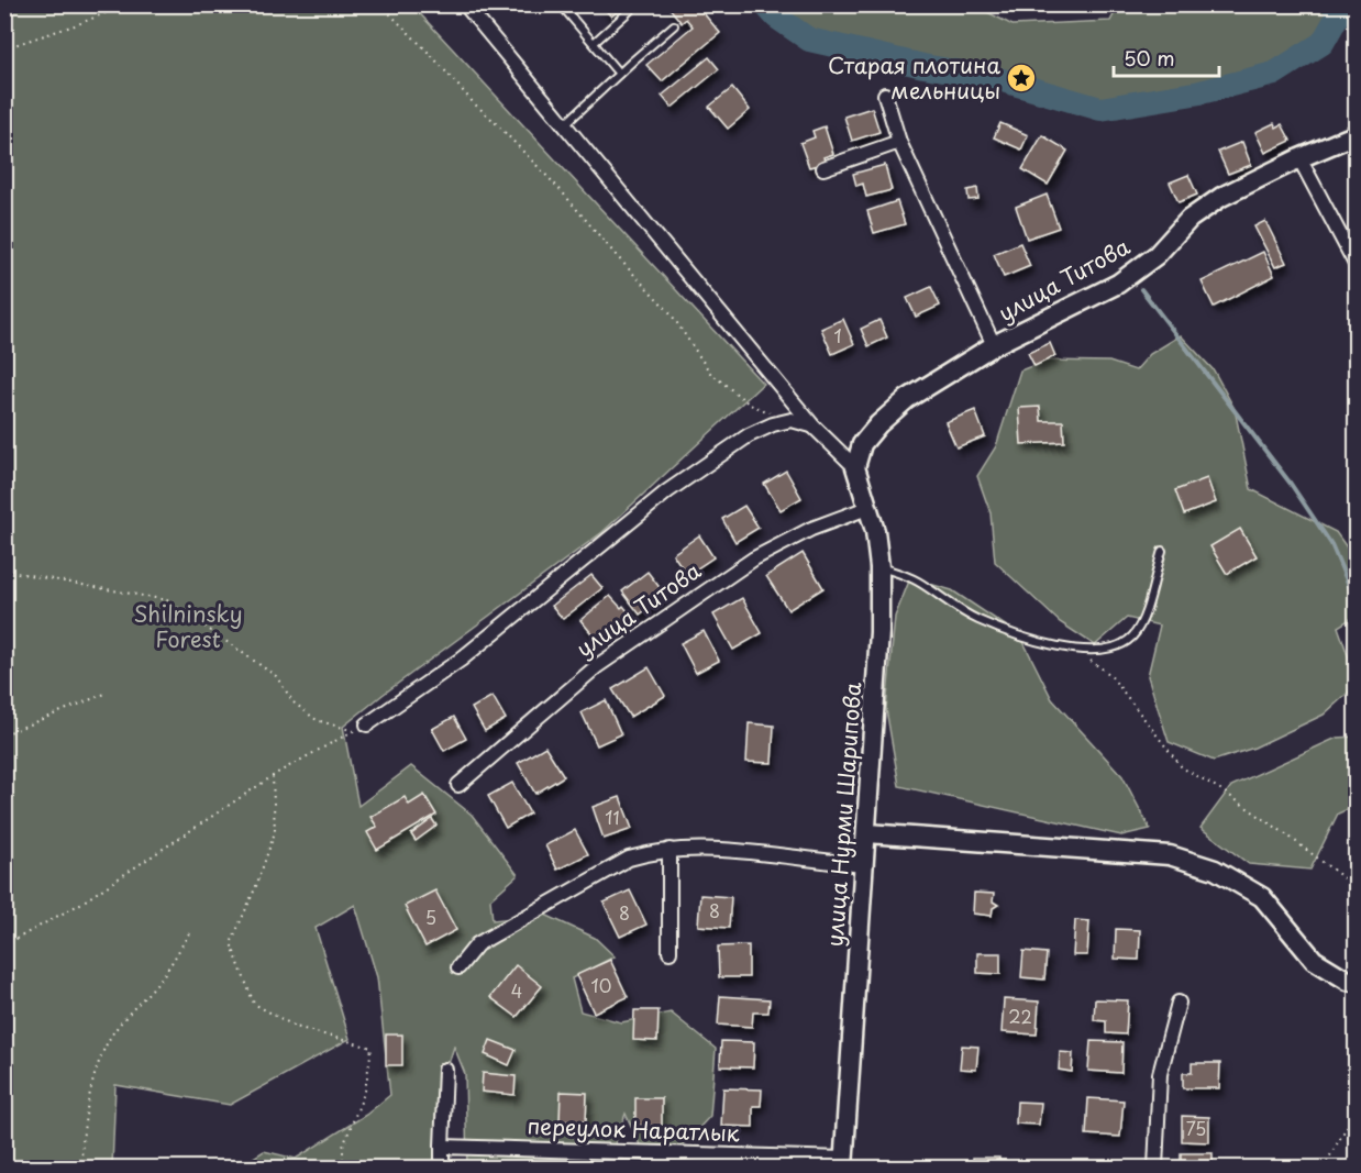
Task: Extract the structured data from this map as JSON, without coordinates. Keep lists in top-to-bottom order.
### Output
{
  "streets": {
    "street": ["улица Титова", "улица Нурми Шарипова", "переулок Наратлык"]
  },
  "crossings": [
    ["улица Титова", "улица Нурми Шарипова"],
    ["улица Нурми Шарипова", "переулок Наратлык"]
  ],
  "parks": ["Shilninsky Forest"],
  "places": {
    "place": ["Старая плотина мельницы"]
  },
  "house_numbers": [
    "1",
    "11",
    "8",
    "8",
    "5",
    "10",
    "4",
    "22",
    "75"
  ],
  "scale_bar": "50 m"
}
